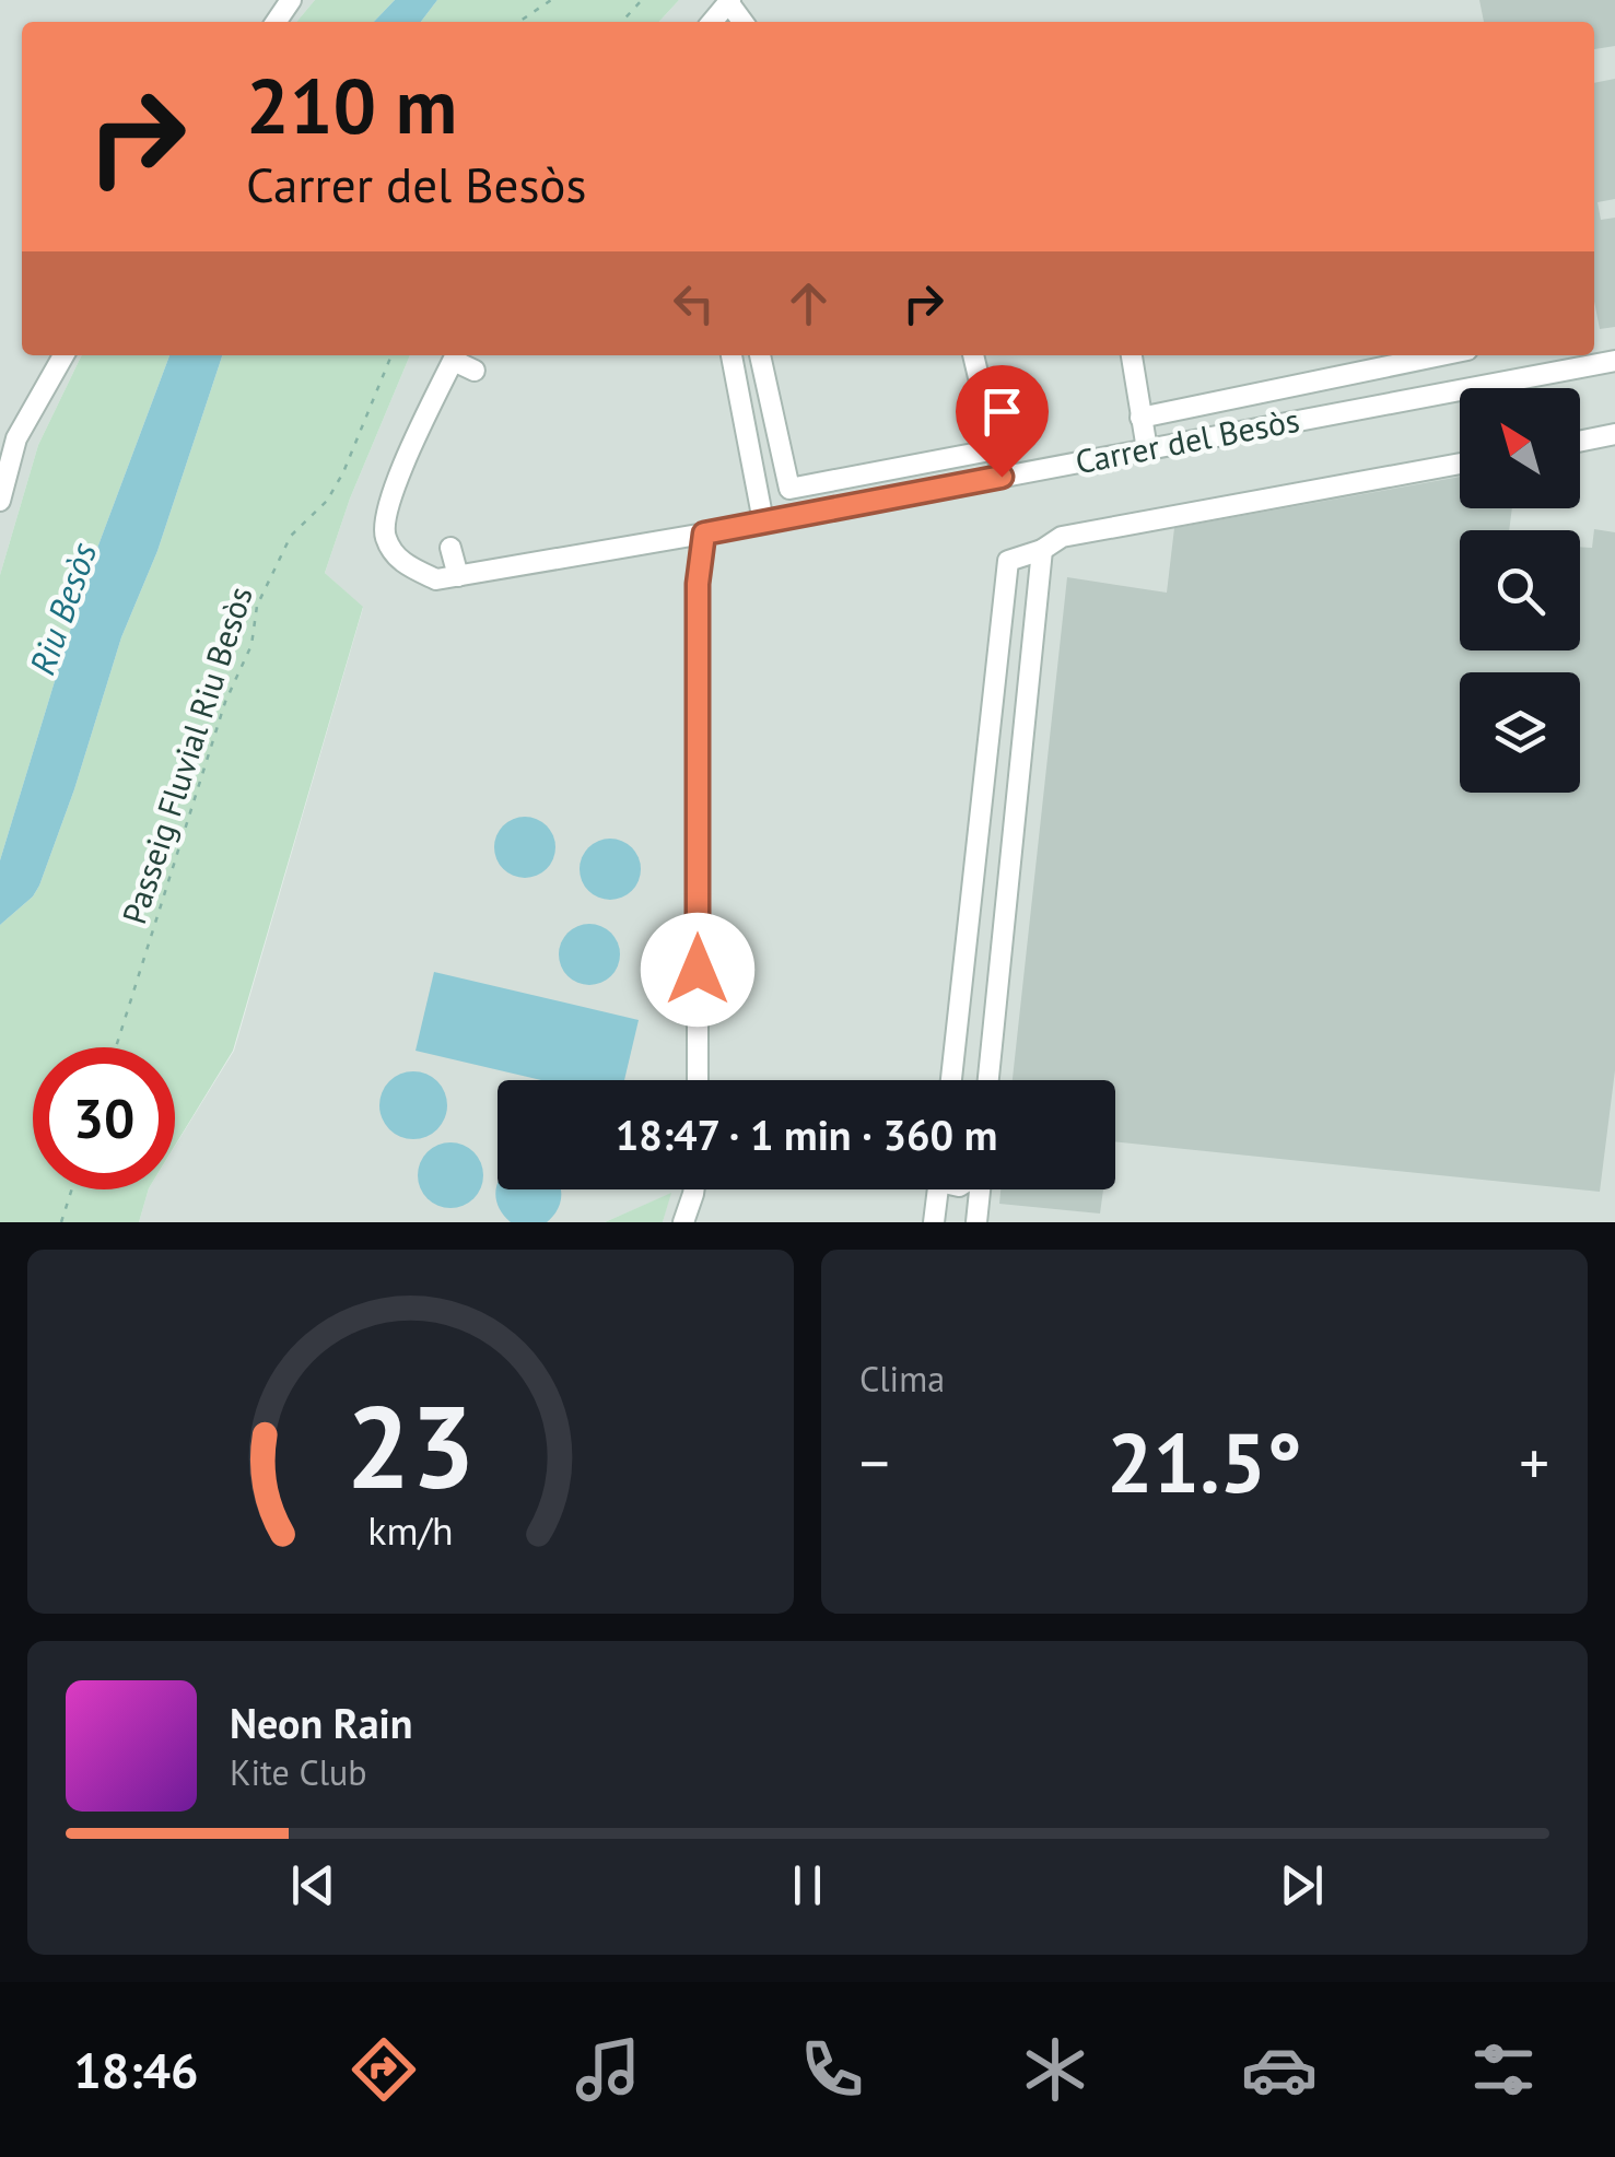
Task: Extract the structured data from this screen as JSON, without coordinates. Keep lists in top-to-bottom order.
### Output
{
  "streets": {
    "street": ["Carrer del Besòs"],
    "path": ["Passeig Fluvial Riu Besòs"]
  },
  "water": ["Riu Besòs"],
  "north": "top left",
  "page": {
    "turn": ["210 m", "Carrer del Besòs"],
    "limit": "30",
    "trip": "18:47 · 1 min · 360 m",
    "tile": "Clima",
    "heat": ["−", "21.5°", "+"],
    "song": ["Neon Rain", "Kite Club"],
    "tabs": "18:46",
    "gauge": ["23", "km/h"]
  }
}
